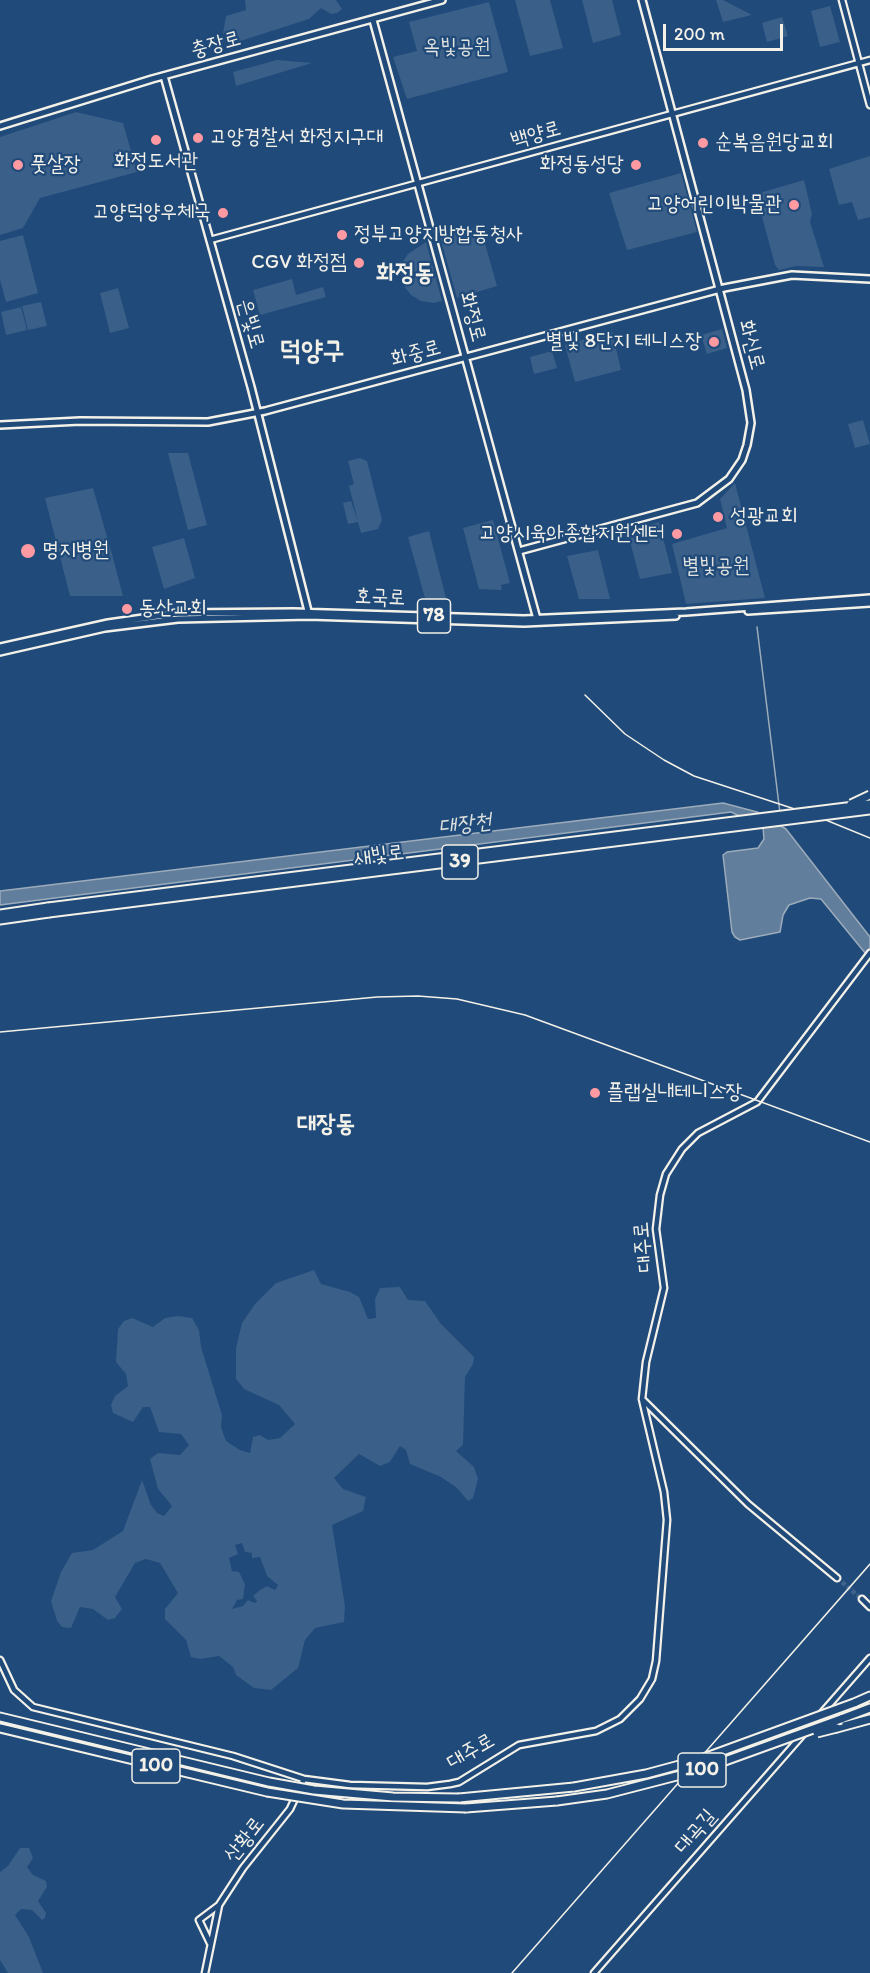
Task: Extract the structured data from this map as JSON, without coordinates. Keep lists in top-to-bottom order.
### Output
{
  "streets": {
    "highway": ["새빛로", "39", "100"],
    "main road": [
      "충장로",
      "화정로",
      "은빛로",
      "화신로",
      "화중로",
      "호국로",
      "78"
    ],
    "street": [
      "백양로",
      "대주로",
      "대곡길",
      "산황로"
    ]
  },
  "crossings": [
    ["충장로", "화정로"],
    ["충장로", "은빛로"],
    ["백양로", "화정로"],
    ["백양로", "은빛로"],
    ["백양로", "화신로"],
    ["화정로", "화신로"],
    ["화정로", "화중로"],
    ["화정로", "호국로"],
    ["은빛로", "화중로"],
    ["은빛로", "호국로"],
    ["화신로", "화중로"],
    ["대주로", "산황로"]
  ],
  "districts": ["화정동", "덕양구", "대장동"],
  "water": ["대장천"],
  "parks": ["옥빛공원", "별빛공원"],
  "places": [
    "고양경찰서 화정지구대",
    "화정도서관",
    "순복음원당교회",
    "풋살장",
    "화정동성당",
    "고양어린이박물관",
    "고양덕양우체국",
    "정부고양지방합동청사",
    "CGV 화정점",
    "별빛 8단지 테니스장",
    "성광교회",
    "고양시육아종합지원센터",
    "명지병원",
    "동산교회",
    "플랩실내테니스장"
  ],
  "scale_bar": "200 m"
}
